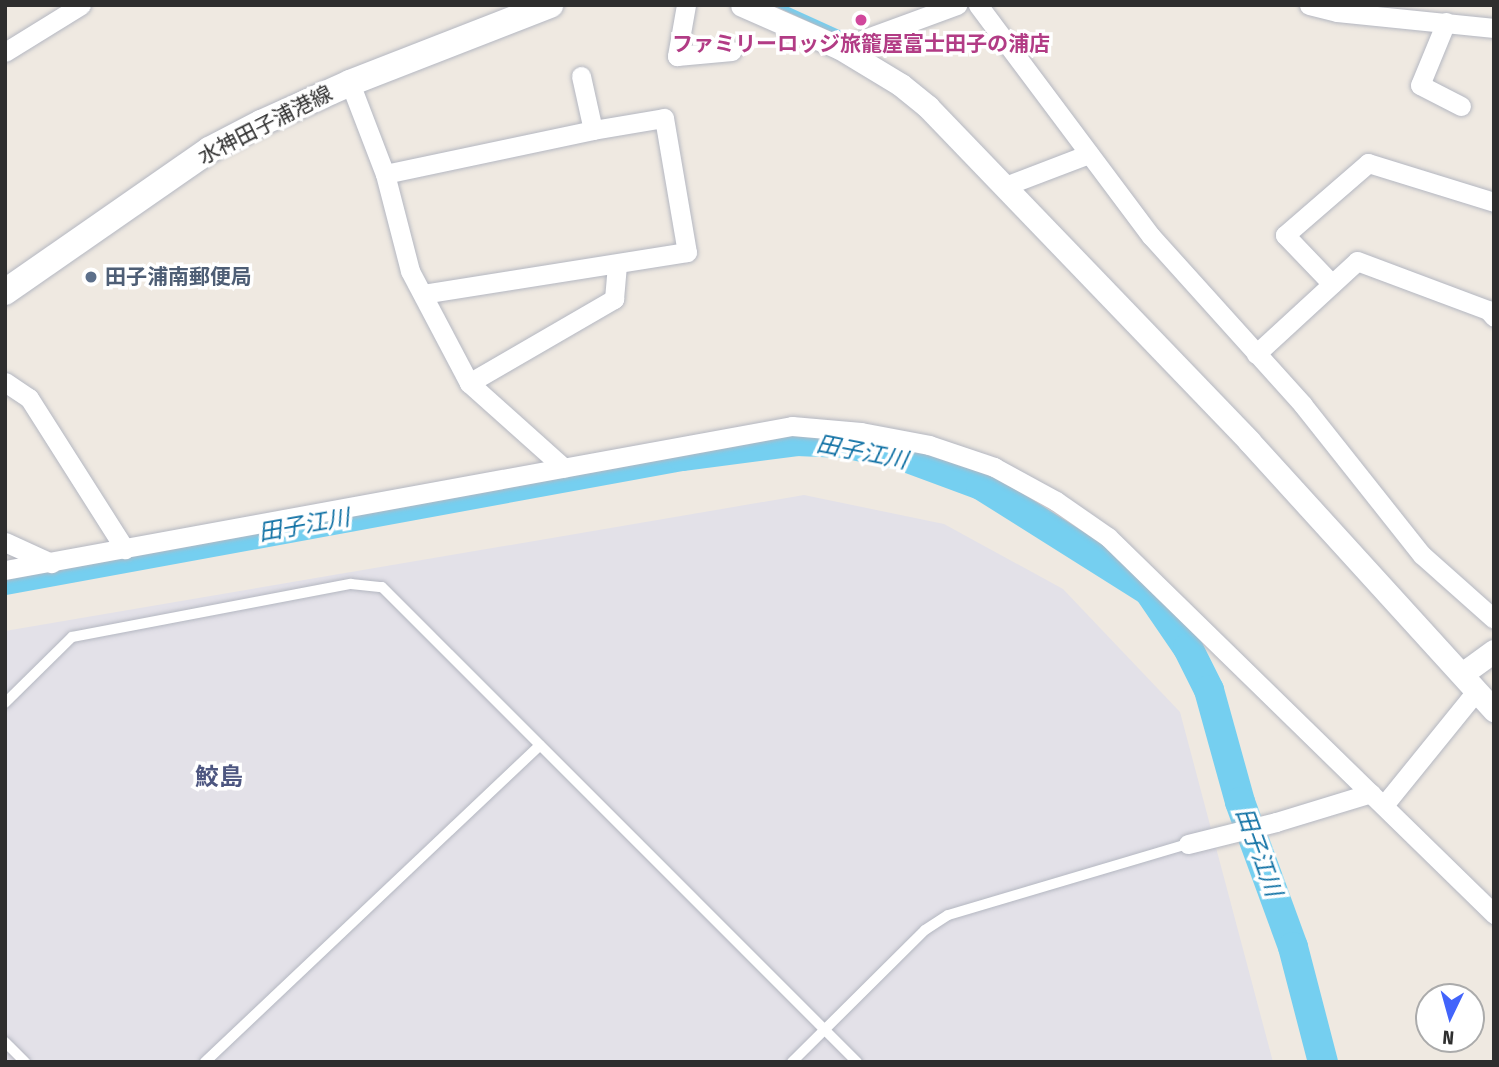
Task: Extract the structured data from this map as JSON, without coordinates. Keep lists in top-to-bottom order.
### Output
{
  "streets": {
    "main road": ["水神田子浦港線"]
  },
  "districts": ["鮫島"],
  "water": ["田子江川"],
  "places": ["ファミリーロッジ旅籠屋富士田子の浦店", "田子浦南郵便局"],
  "north": "bottom"
}
